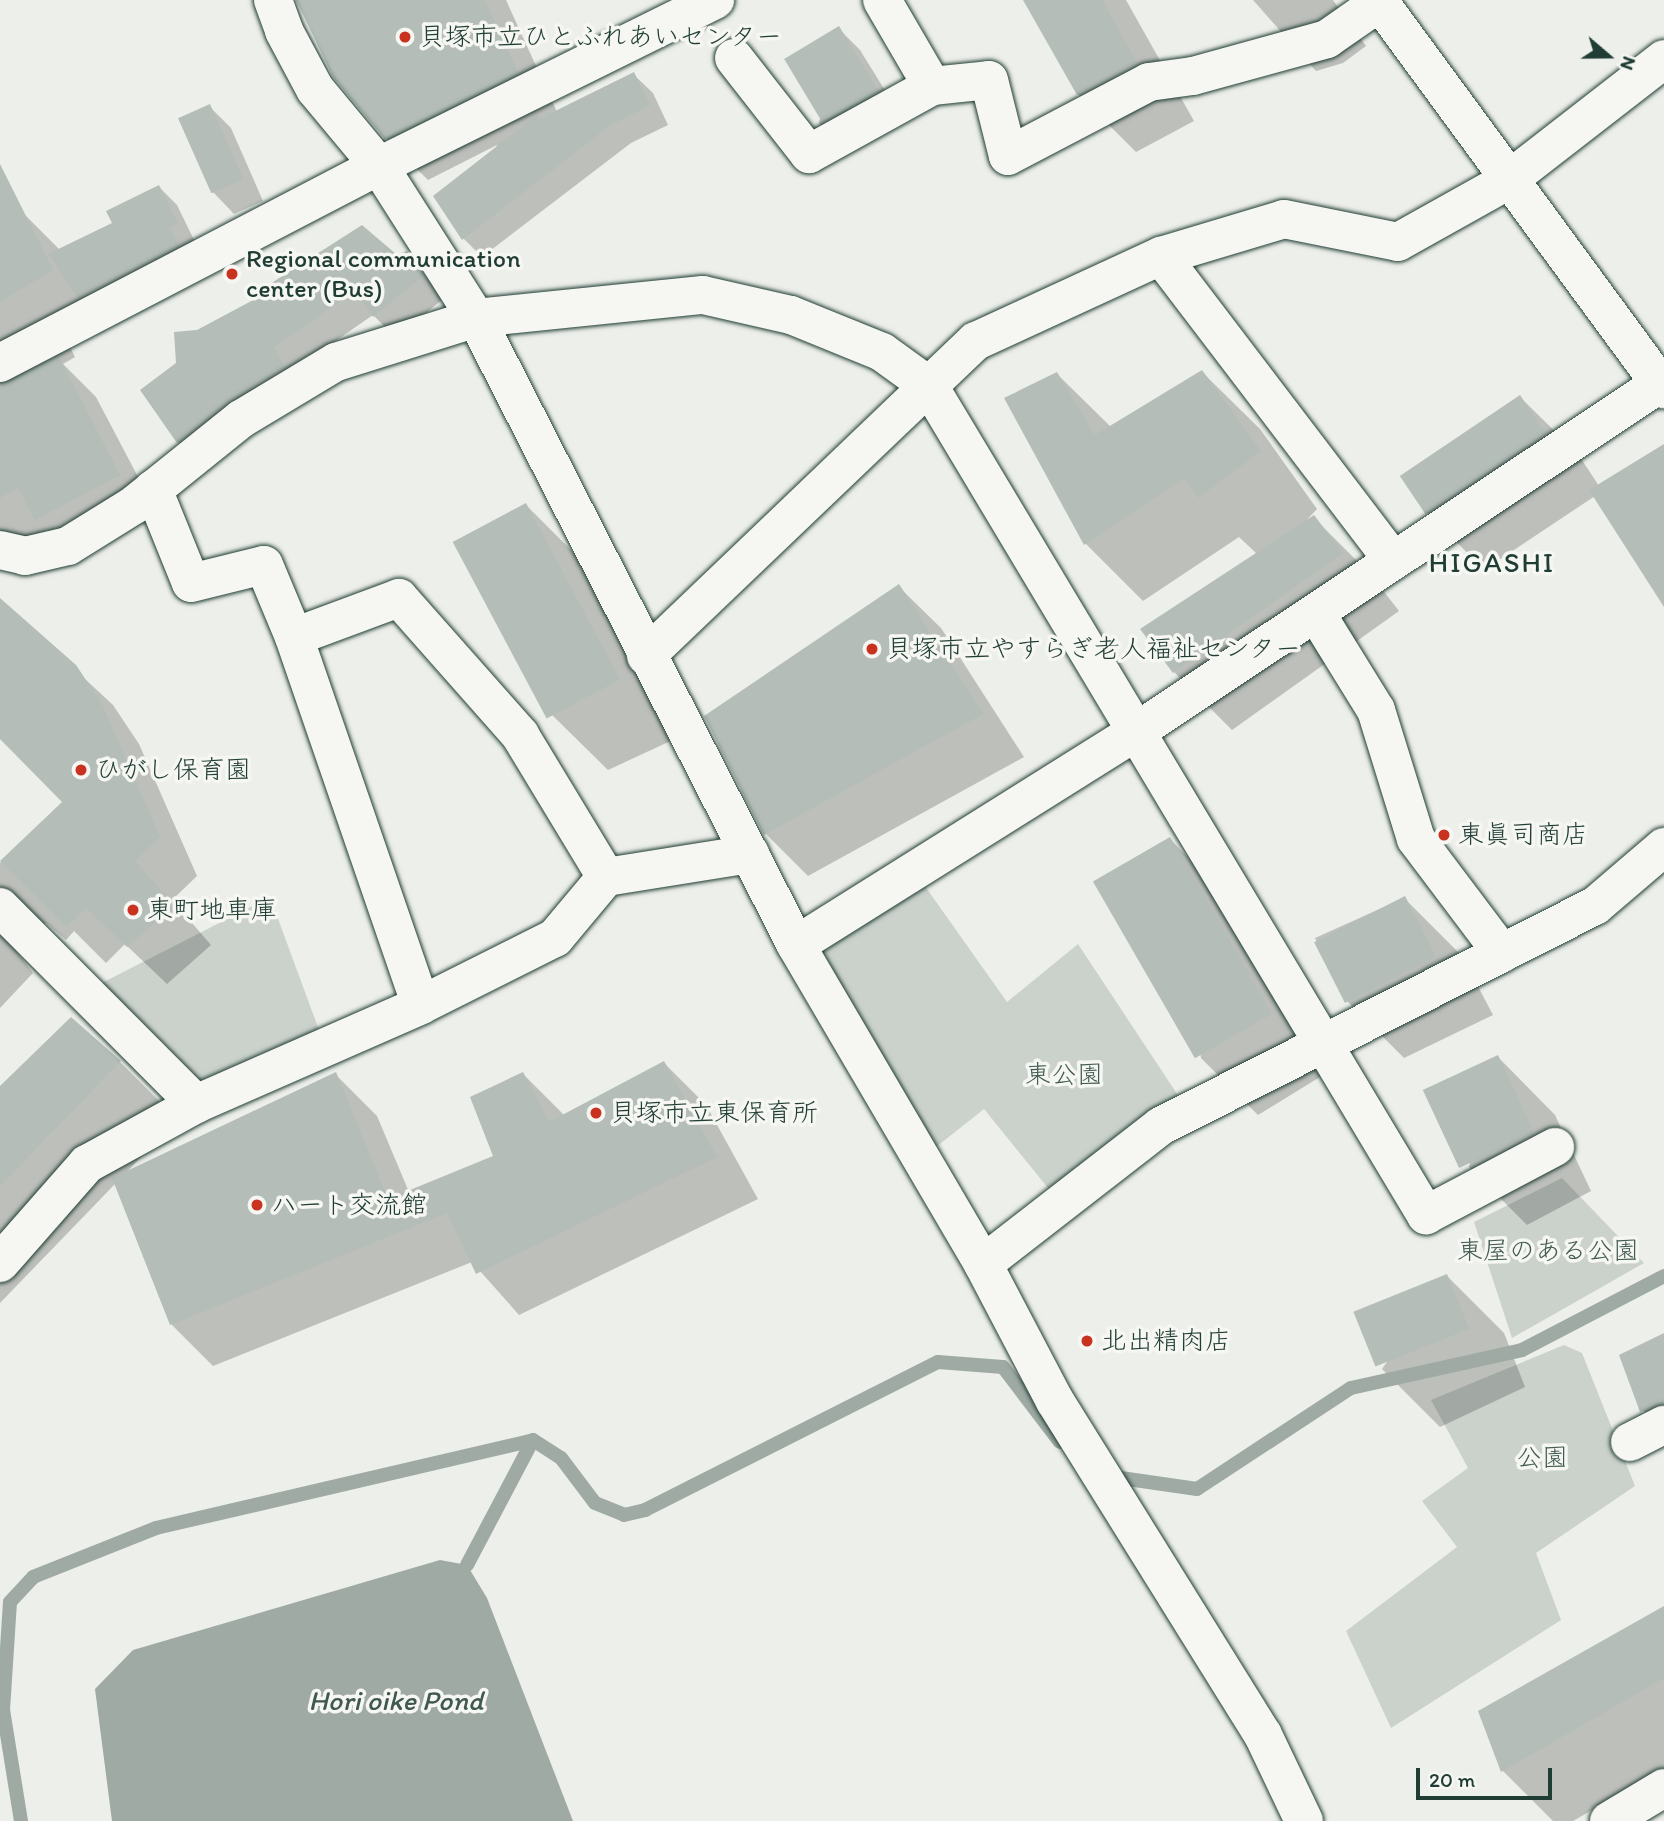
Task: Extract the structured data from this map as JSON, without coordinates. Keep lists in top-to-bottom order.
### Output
{
  "districts": ["HIGASHI"],
  "water": ["Hori oike Pond"],
  "parks": ["東公園", "東屋のある公園", "公園"],
  "places": [
    "貝塚市立ひとふれあいセンター",
    "Regional communication center (Bus)",
    "貝塚市立やすらぎ老人福祉センター",
    "ひがし保育園",
    "東眞司商店",
    "東町地車庫",
    "貝塚市立東保育所",
    "ハート交流館",
    "北出精肉店"
  ],
  "scale_bar": "20 m",
  "north": "right"
}
